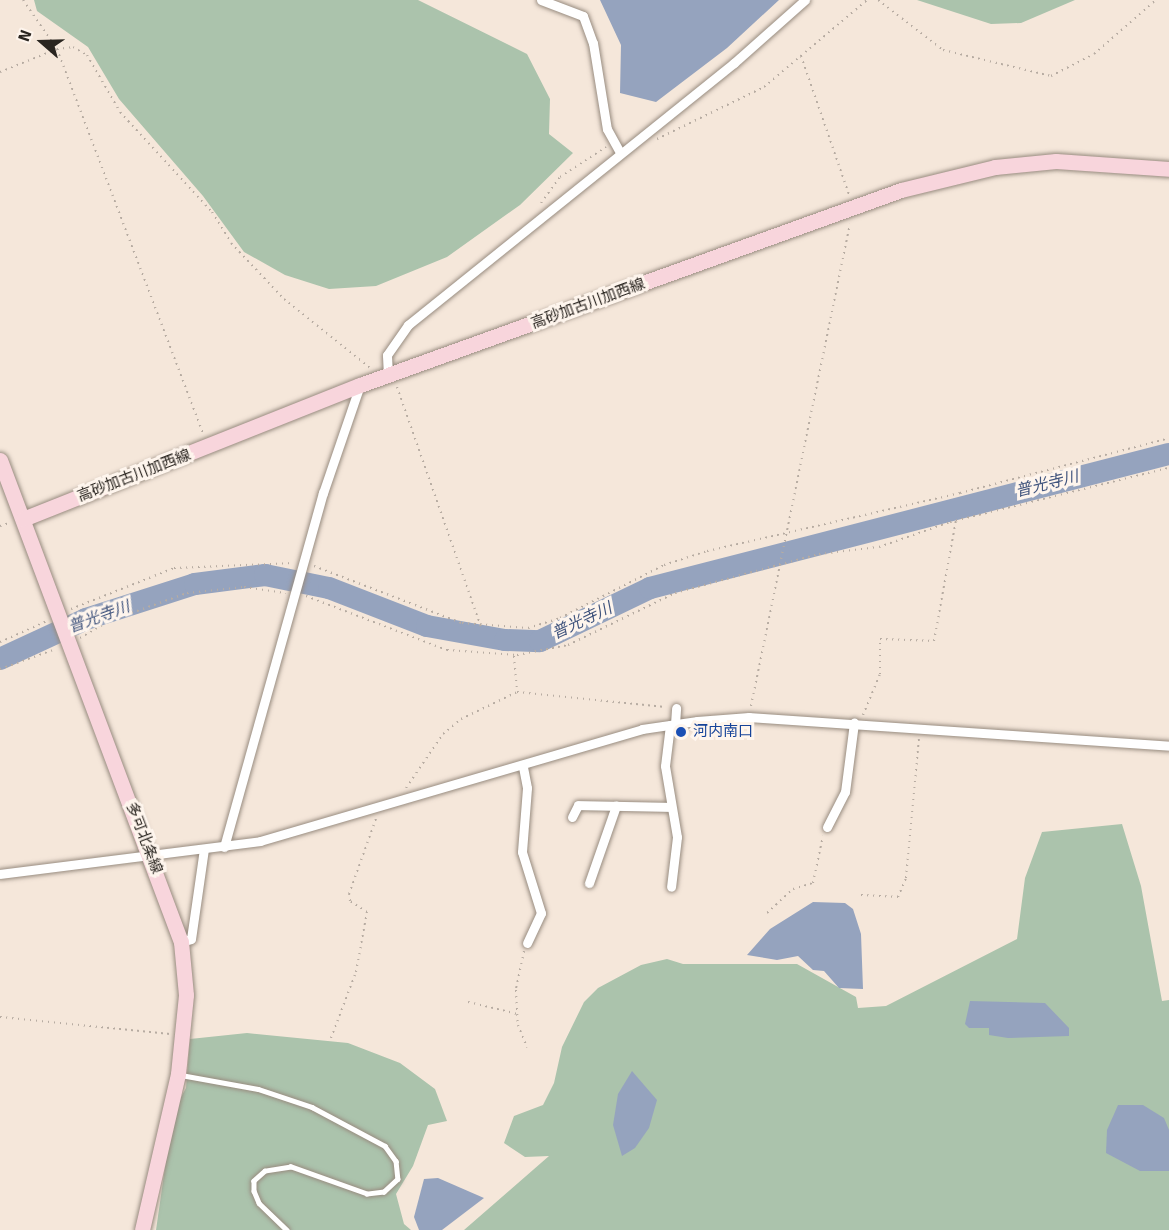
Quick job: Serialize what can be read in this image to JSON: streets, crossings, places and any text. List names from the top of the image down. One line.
{"streets":{"main road":["高砂加古川加西線","多可北条線"]},"crossings":[["高砂加古川加西線","多可北条線"]],"water":["普光寺川"],"places":["河内南口"],"north":"left"}
